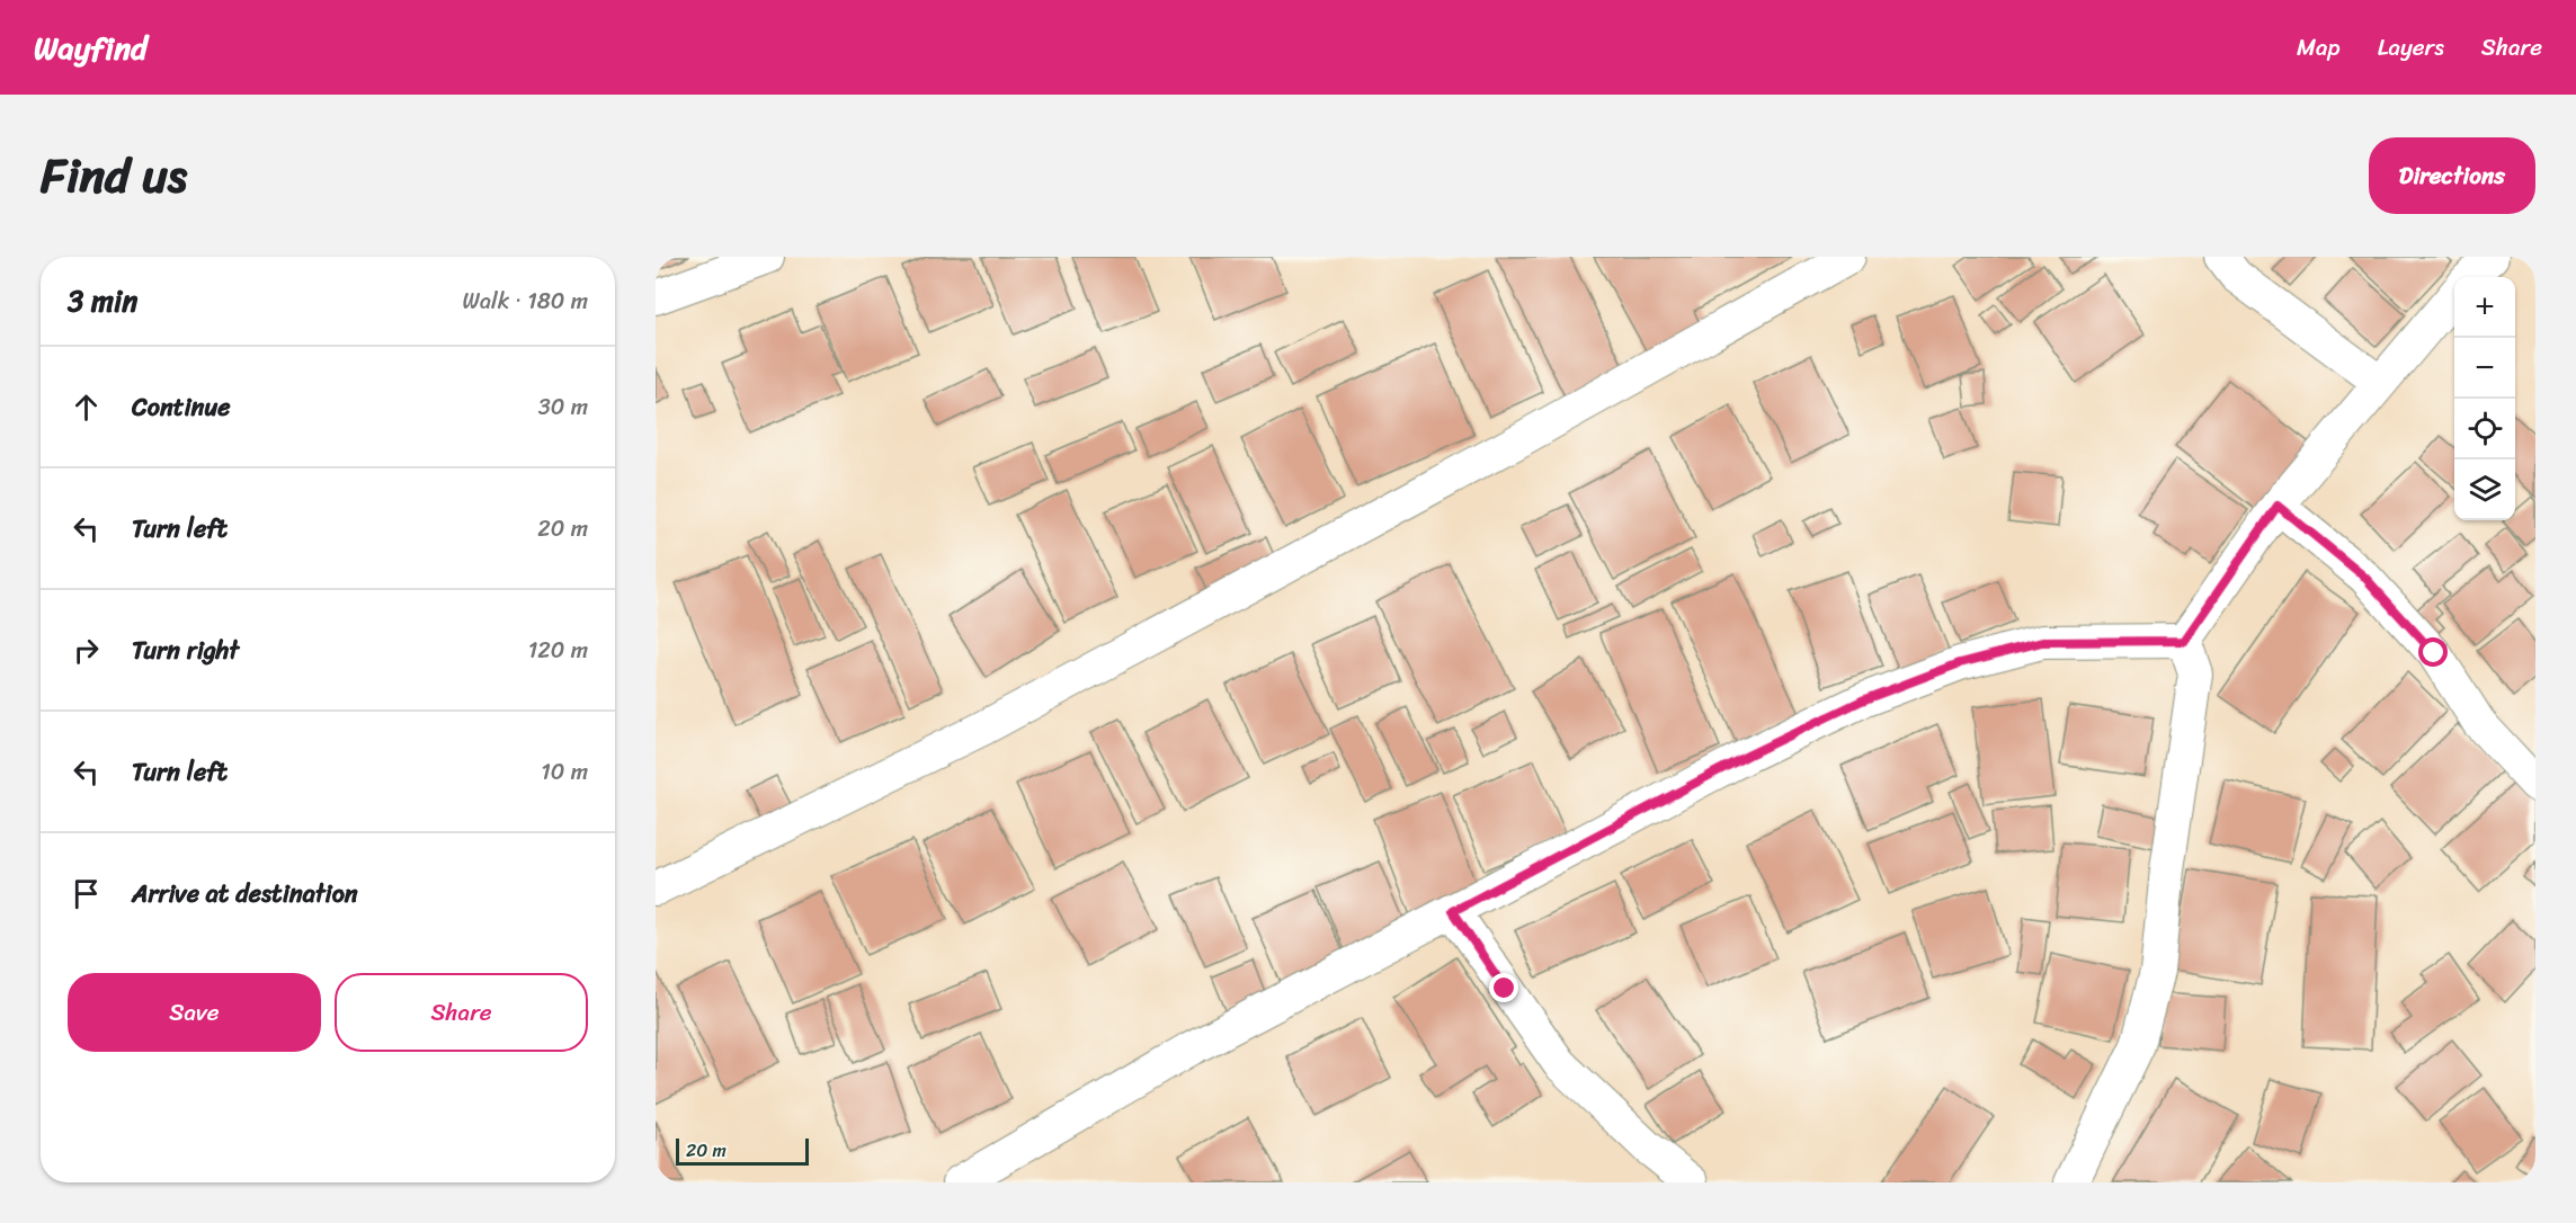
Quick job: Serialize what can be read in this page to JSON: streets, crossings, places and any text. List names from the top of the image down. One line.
{"scale_bar":"20 m","page":{"header":"Wayfind","nav":["Map","Layers","Share"],"title":"Find us","buttons":["Directions",["Save","Share"]],"heading":["3 min","Walk · 180 m"],"map_buttons":["+","−"],"list":[["Continue","30 m"],["Turn left","20 m"],["Turn right","120 m"],["Turn left","10 m"],"Arrive at destination"],"scale":"20 m"}}
